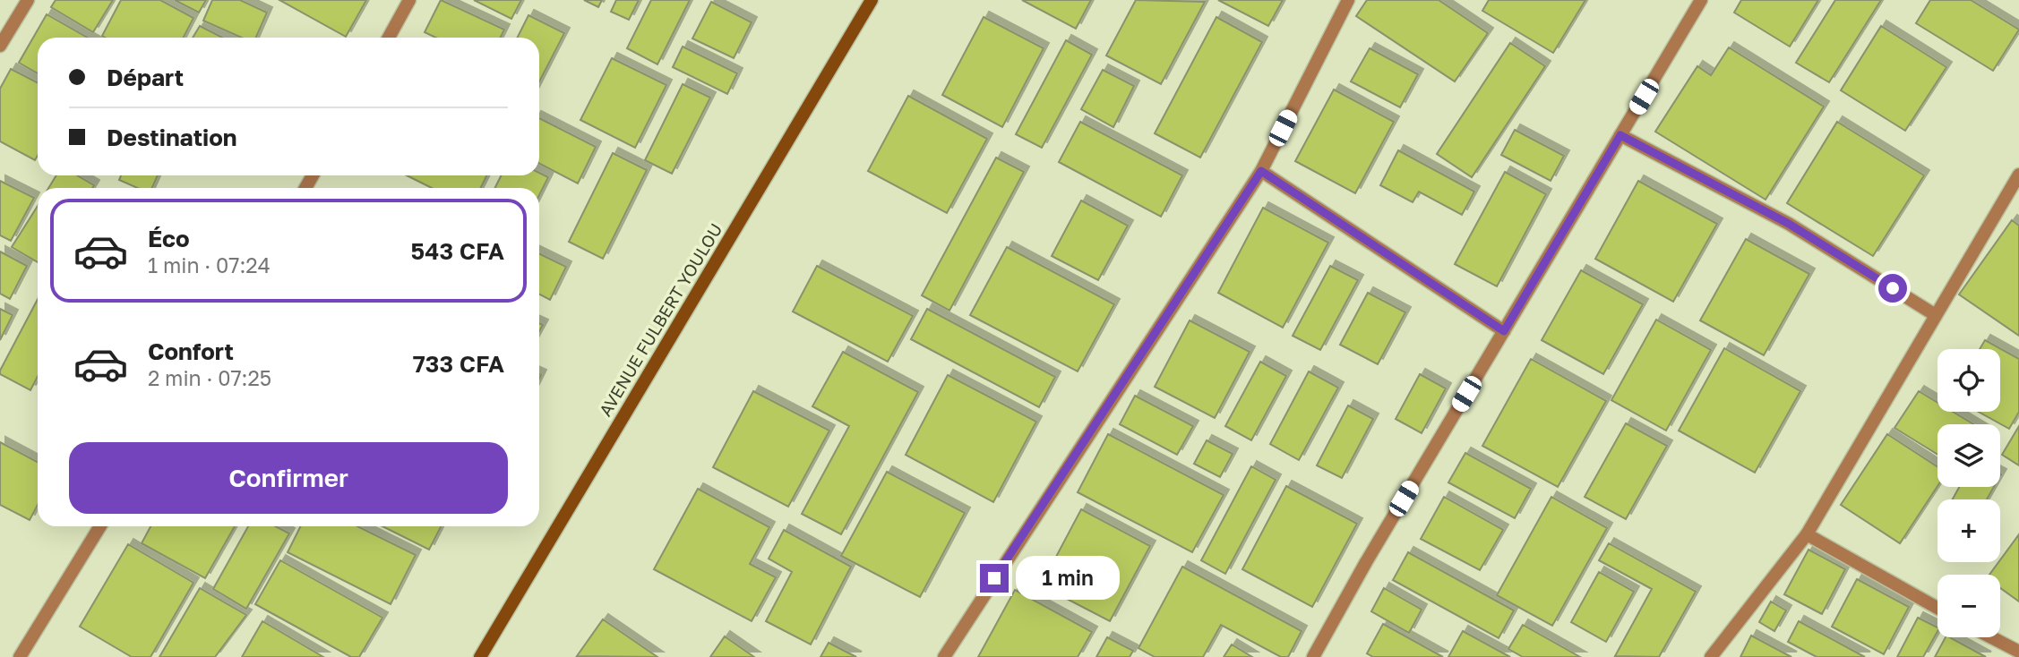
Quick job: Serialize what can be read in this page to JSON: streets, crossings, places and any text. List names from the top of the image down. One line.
{"streets":{"main road":["AVENUE FULBERT YOULOU"]},"page":{"banner":["Départ","Destination"],"list":[{"name":"Éco","note":"1 min · 07:24","value":"543 CFA"},{"name":"Confort","note":"2 min · 07:25","value":"733 CFA"}],"map_buttons":["+","−"],"buttons":"Confirmer","bubble":"1 min"}}
